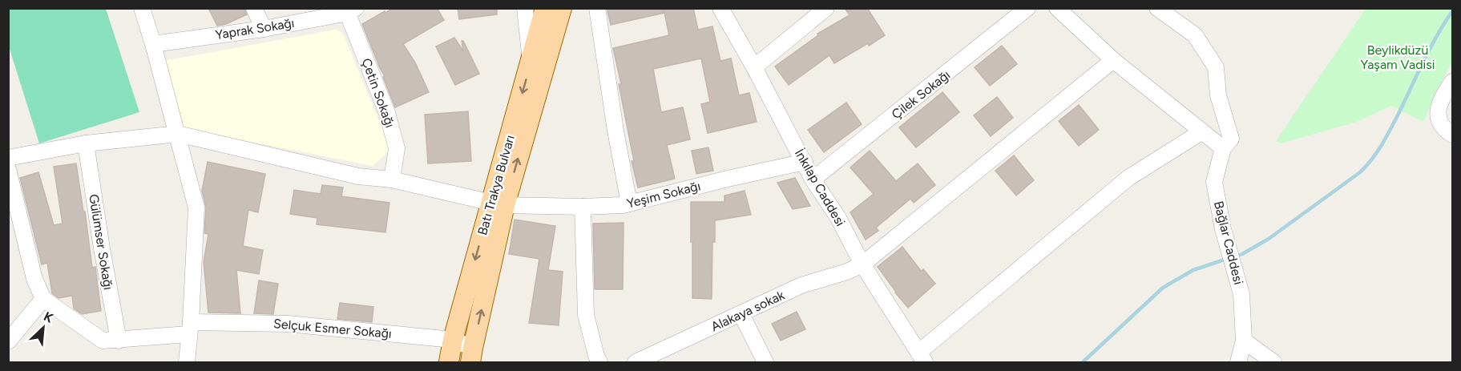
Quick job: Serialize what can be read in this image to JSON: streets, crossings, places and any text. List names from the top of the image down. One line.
{"streets":{"main road":["Batı Trakya Bulvarı"],"street":["Yaprak Sokağı","Çetin Sokağı","Çilek Sokağı","İnkılap Caddesi","Yeşim Sokağı","Gülümser Sokağı","Bağlar Caddesi","Alakaya sokak","Selçuk Esmer Sokağı"]},"crossings":[["Yaprak Sokağı","Çetin Sokağı"],["Çetin Sokağı","Yeşim Sokağı"],["Çilek Sokağı","İnkılap Caddesi"],["Batı Trakya Bulvarı","Yeşim Sokağı"],["Batı Trakya Bulvarı","Selçuk Esmer Sokağı"],["İnkılap Caddesi","Yeşim Sokağı"],["İnkılap Caddesi","Alakaya sokak"],["Yeşim Sokağı","Gülümser Sokağı"],["Gülümser Sokağı","Selçuk Esmer Sokağı"]],"parks":["Beylikdüzü Yaşam Vadisi"],"north":"top right"}
